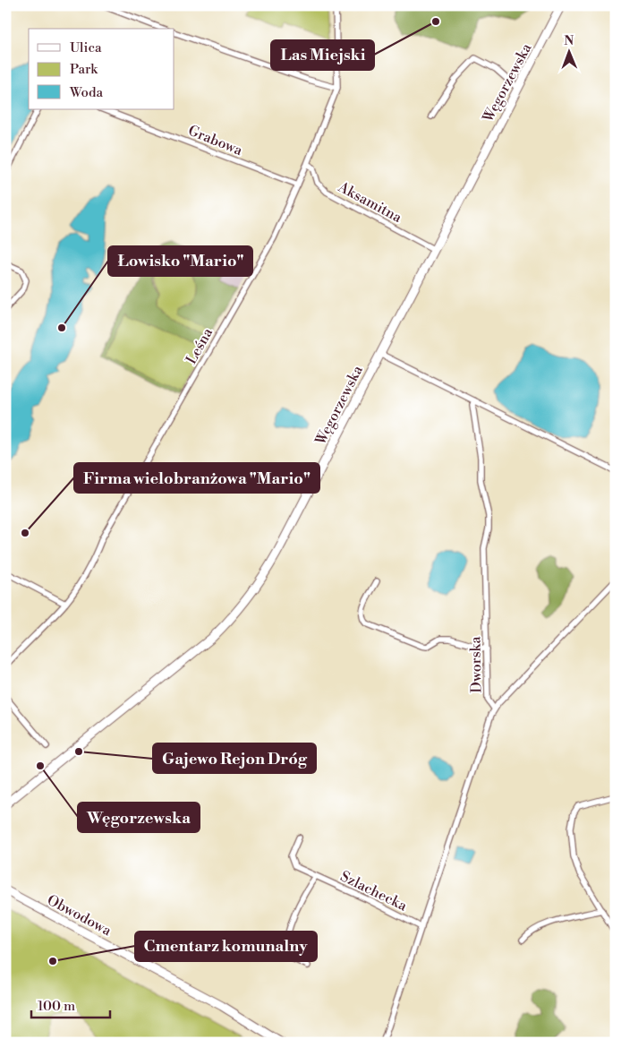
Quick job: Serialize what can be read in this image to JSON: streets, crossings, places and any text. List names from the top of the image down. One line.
{"streets":{"main road":["Węgorzewska","Obwodowa"],"street":["Grabowa","Aksamitna","Leśna","Dworska","Szlachecka"]},"crossings":[["Węgorzewska","Aksamitna"],["Grabowa","Leśna"],["Aksamitna","Leśna"],["Dworska","Szlachecka"]],"places":["Las Miejski","Łowisko \"Mario\"","Firma wielobranżowa \"Mario\"","Gajewo Rejon Dróg","Węgorzewska","Cmentarz komunalny"],"legend":["Ulica","Park","Woda"],"scale_bar":"100 m","north":"top"}
